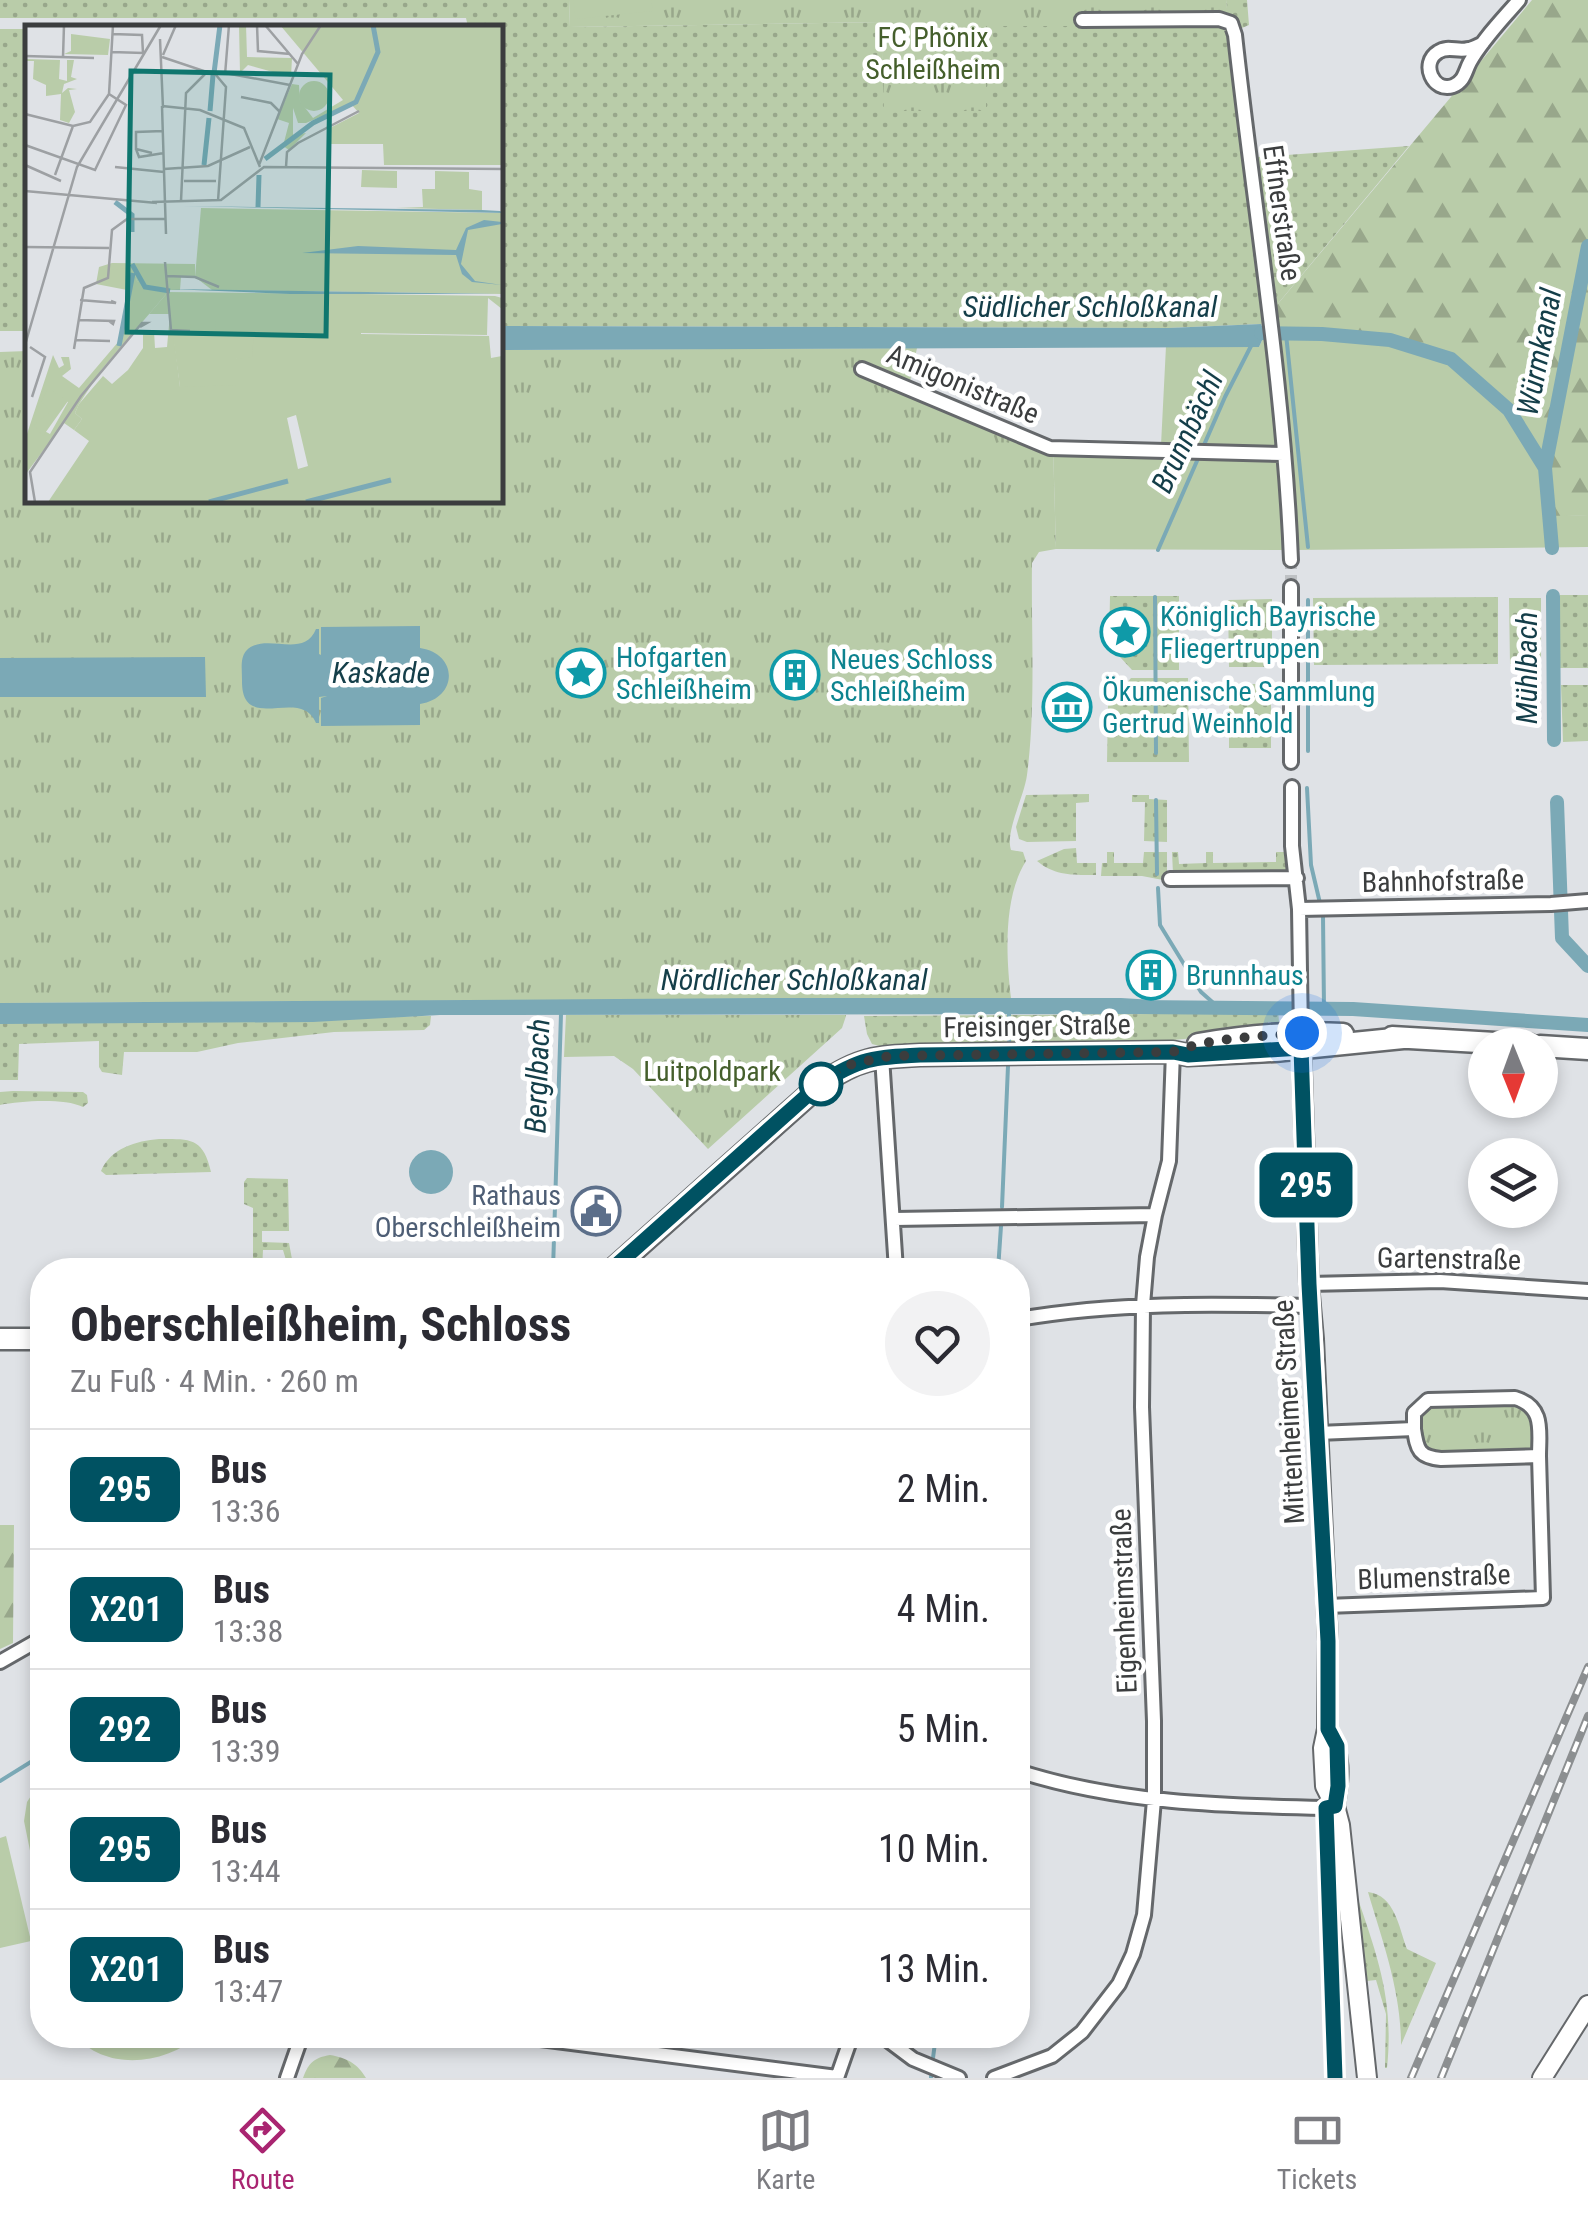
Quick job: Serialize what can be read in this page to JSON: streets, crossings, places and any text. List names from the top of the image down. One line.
{"streets":{"main road":["Freisinger Straße","Mittenheimer Straße"],"street":["Effnerstraße","Amigonistraße","Bahnhofstraße","Gartenstraße","Blumenstraße","Eigenheimstraße"]},"crossings":[["Effnerstraße","Amigonistraße"],["Freisinger Straße","Mittenheimer Straße"],["Freisinger Straße","Eigenheimstraße"],["Gartenstraße","Mittenheimer Straße"],["Mittenheimer Straße","Blumenstraße"]],"water":["Südlicher Schloßkanal","Würmkanal","Brunnbächl","Mühlbach","Kaskade","Nördlicher Schloßkanal","Berglbach"],"parks":["FC Phönix Schleißheim","Luitpoldpark"],"places":{"place":["Königlich Bayrische Fliegertruppen","Hofgarten Schleißheim"],"building":["Neues Schloss Schleißheim","Brunnhaus"],"museum":["Ökumenische Sammlung Gertrud Weinhold"],"public building":["Rathaus Oberschleißheim"]},"lines":["bus line 295"],"north":"bottom","page":{"on_map":"295","heading":["Oberschleißheim, Schloss","Zu Fuß · 4 Min. · 260 m"],"list":[{"mark":"295","name":"Bus","note":"13:36","value":"2 Min."},{"mark":"X201","name":"Bus","note":"13:38","value":"4 Min."},{"mark":"292","name":"Bus","note":"13:39","value":"5 Min."},{"mark":"295","name":"Bus","note":"13:44","value":"10 Min."},{"mark":"X201","name":"Bus","note":"13:47","value":"13 Min."}],"tabs":["Route","Karte","Tickets"]}}
